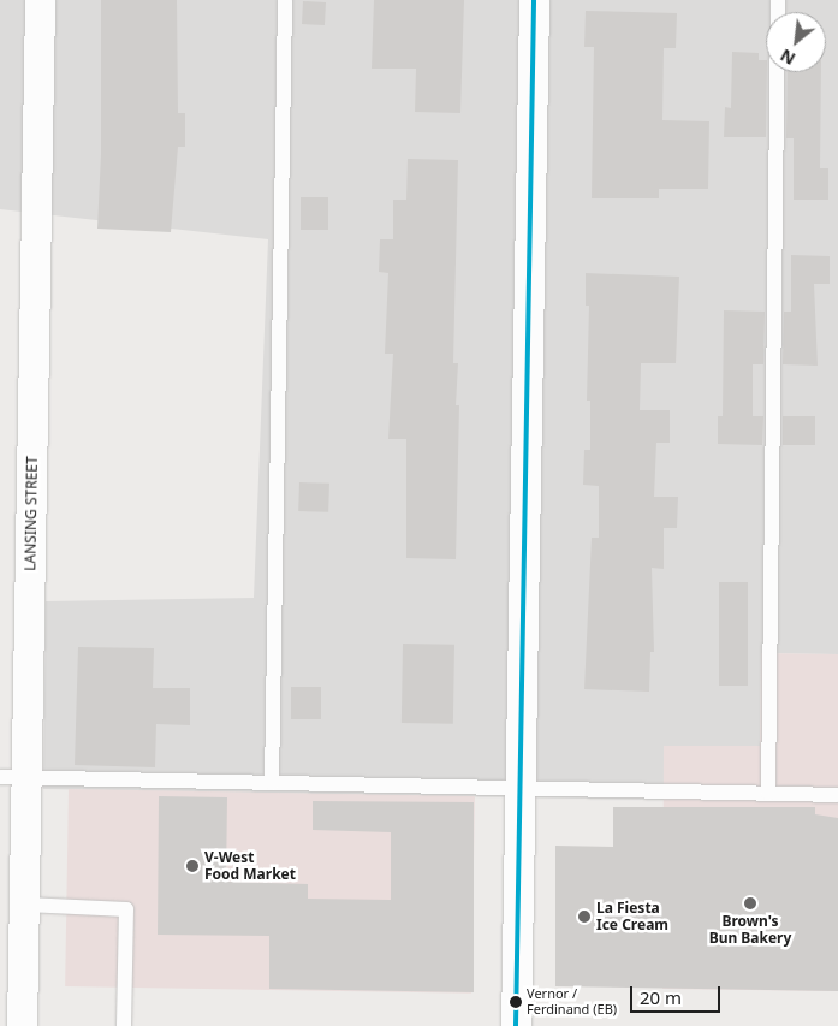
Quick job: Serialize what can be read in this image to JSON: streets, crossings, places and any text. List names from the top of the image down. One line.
{"streets":{"street":["LANSING STREET"]},"places":["V-West Food Market","Brown's Bun Bakery","La Fiesta Ice Cream","Vernor / Ferdinand (EB)"],"scale_bar":"20 m","north":"bottom left"}
